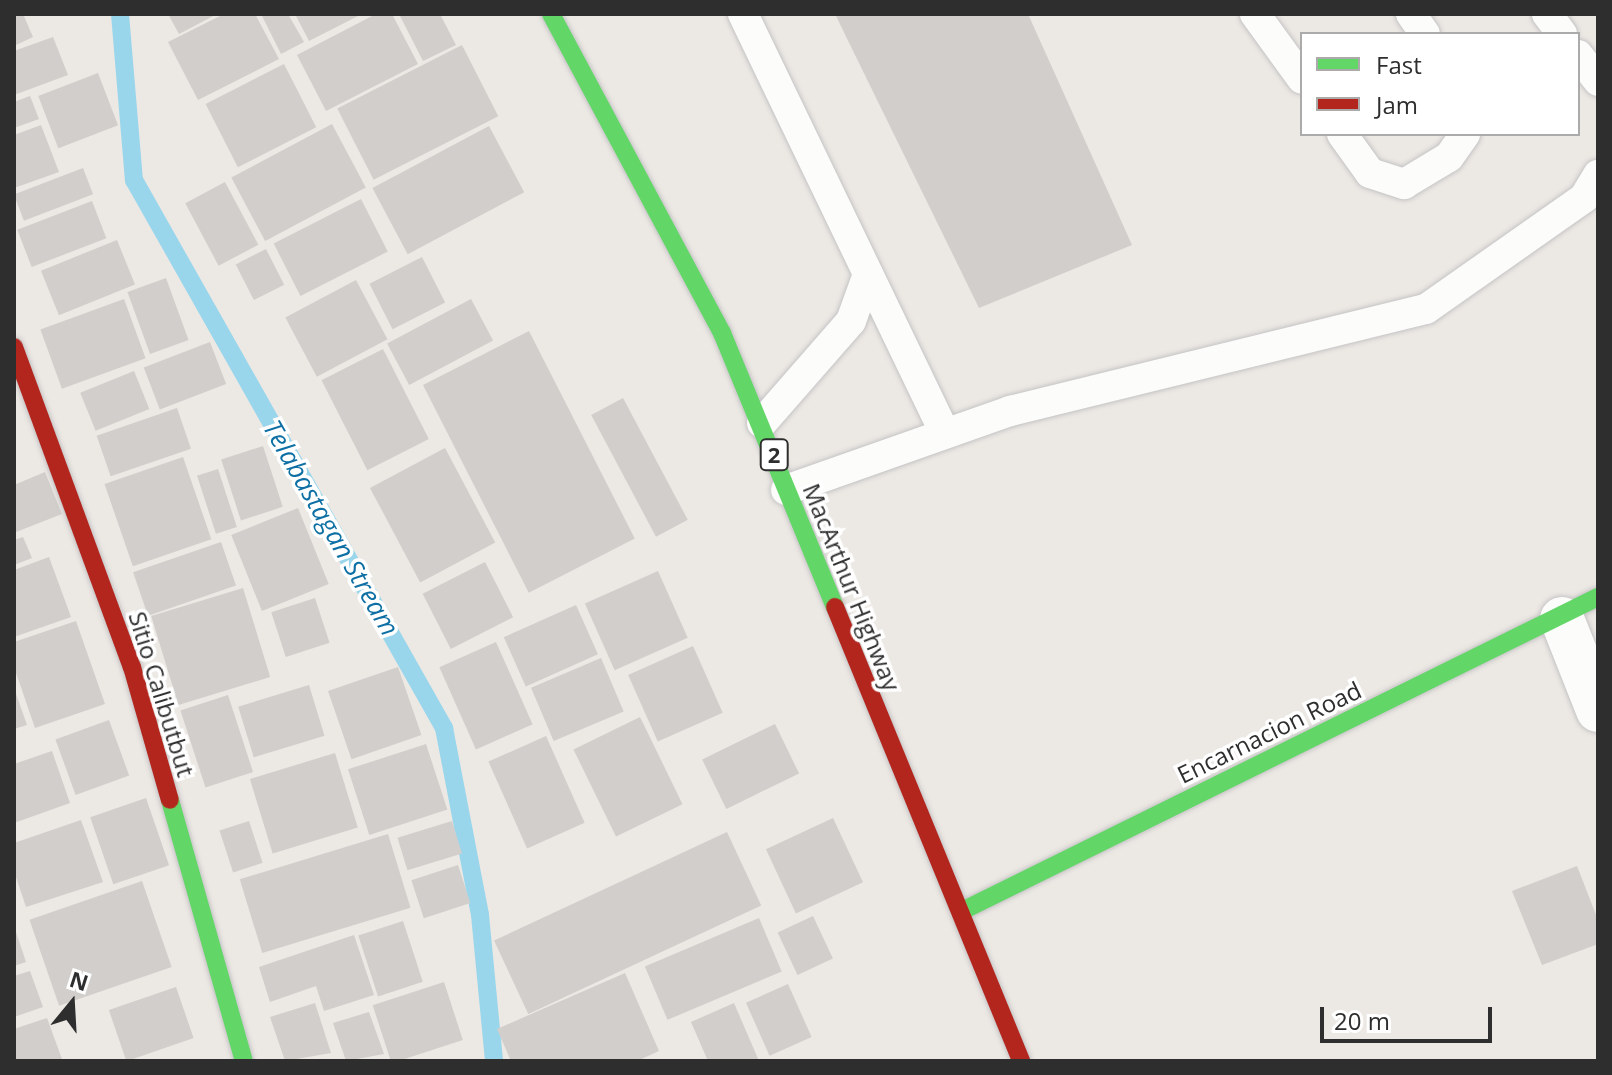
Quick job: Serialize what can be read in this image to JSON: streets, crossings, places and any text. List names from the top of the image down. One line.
{"streets":{"main road":["2","MacArthur Highway","Sitio Calibutbut","Encarnacion Road"]},"crossings":[["MacArthur Highway","Encarnacion Road"]],"water":["Telabastagan Stream"],"legend":["Fast","Jam"],"scale_bar":"20 m","north":"top"}
